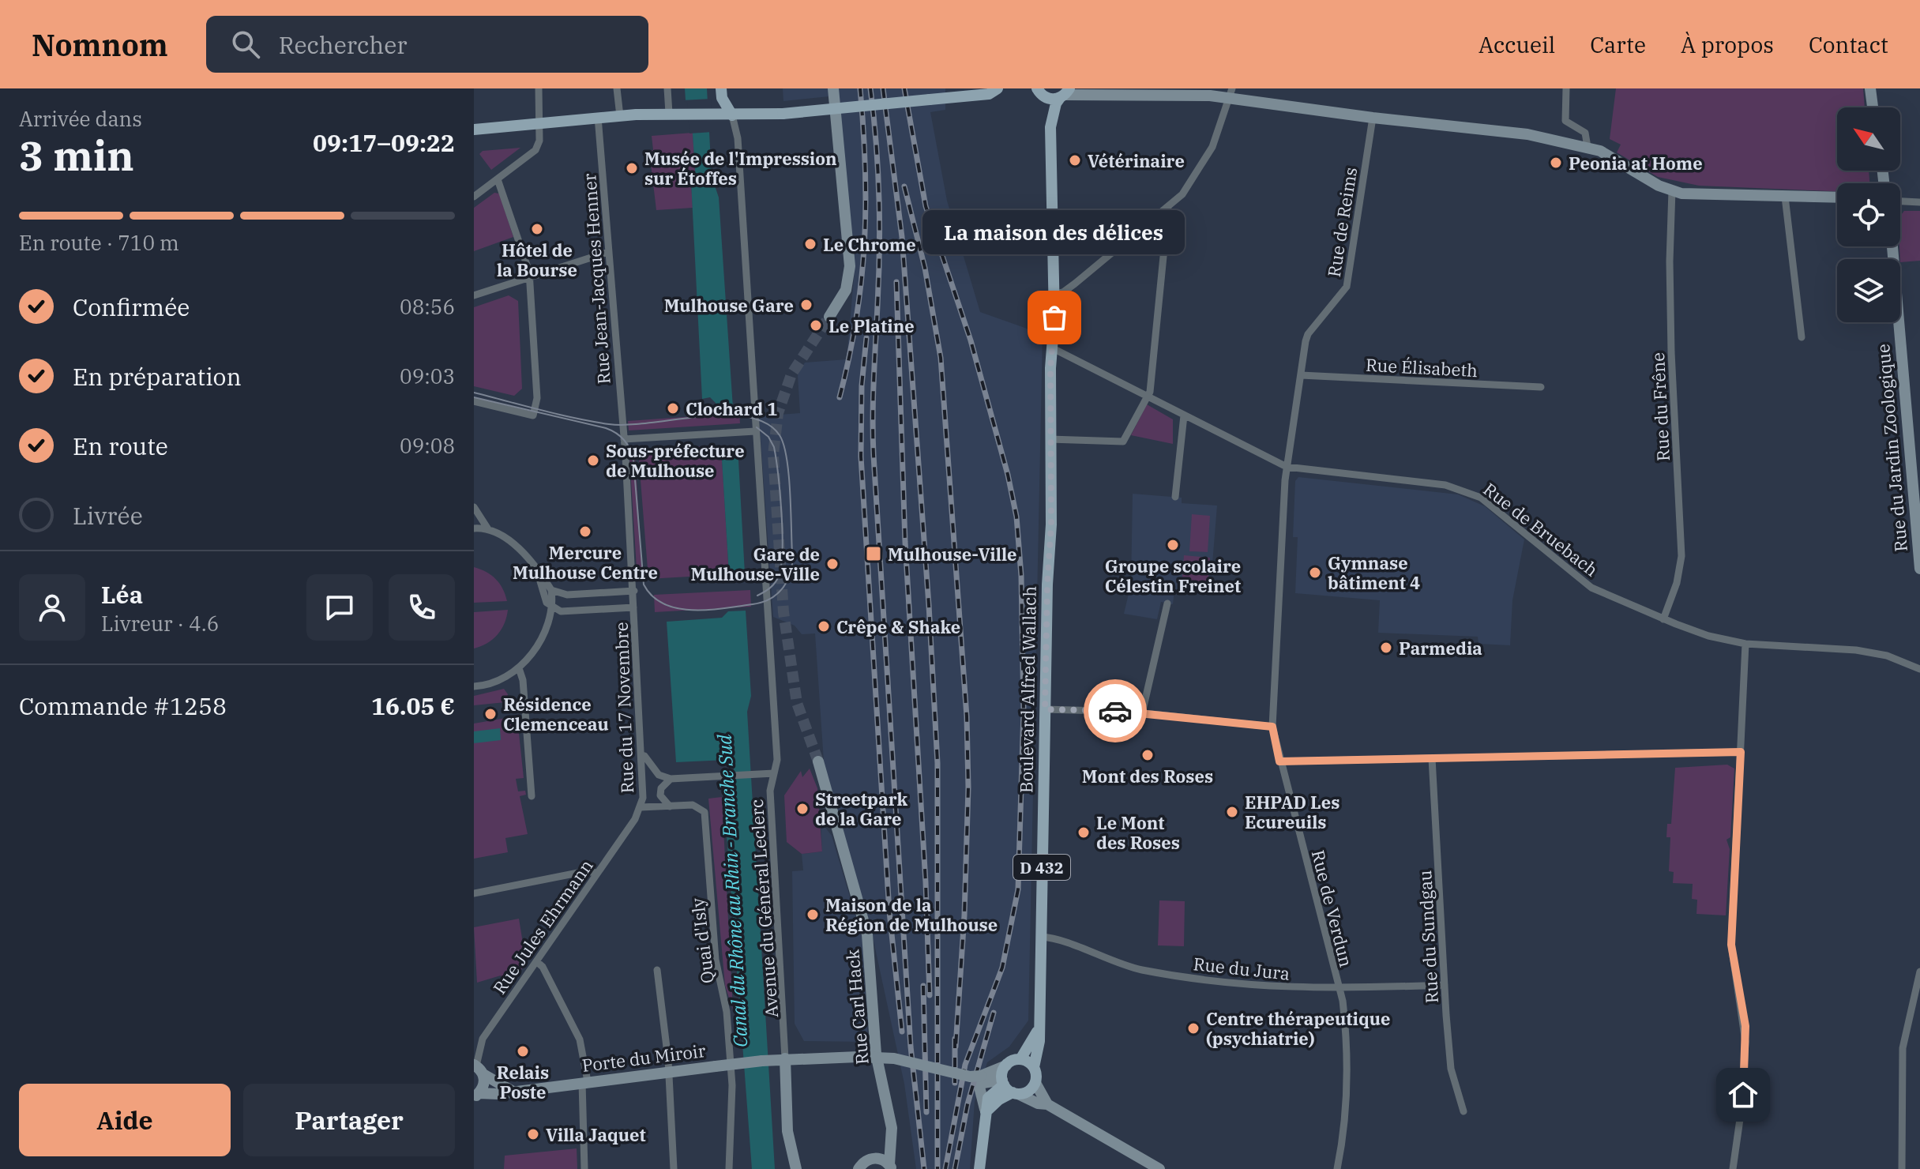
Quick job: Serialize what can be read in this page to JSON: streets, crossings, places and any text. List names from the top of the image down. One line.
{"streets":{"main road":["Rue du Jardin Zoologique","Boulevard Alfred Wallach","D 432","Rue Carl Hack","Porte du Miroir"],"street":["Rue de Reims","Rue Jean-Jacques Henner","Rue Élisabeth","Rue du Frêne","Rue de Bruebach","Rue du 17 Novembre","Avenue du Général Leclerc","Rue de Verdun","Rue Jules Ehrmann","Rue du Sundgau","Quai d'Isly","Rue du Jura"]},"crossings":[["Rue de Reims","Rue Élisabeth"],["Rue de Reims","Rue de Bruebach"],["Rue de Reims","Rue de Verdun"],["Rue Jean-Jacques Henner","Rue du 17 Novembre"],["Rue du Frêne","Rue de Bruebach"],["Rue de Bruebach","Boulevard Alfred Wallach"],["Rue de Bruebach","Rue de Verdun"],["Boulevard Alfred Wallach","Rue du Jura"],["Rue du 17 Novembre","Rue Jules Ehrmann"],["Rue du 17 Novembre","Quai d'Isly"],["Avenue du Général Leclerc","Porte du Miroir"],["Rue de Verdun","Rue du Jura"],["Rue Jules Ehrmann","Quai d'Isly"],["Rue du Sundgau","Rue du Jura"]],"water":["Canal du Rhône au Rhin - Branche Sud"],"places":{"other":["Vétérinaire","Peonia at Home","Musée de l'Impression sur Étoffes","Hôtel de la Bourse","Le Chrome","Mulhouse Gare","La maison des délices","Le Platine","Clochard 1","Sous-préfecture de Mulhouse","Mercure Mulhouse Centre","Groupe scolaire Célestin Freinet","Gare de Mulhouse-Ville","Gymnase bâtiment 4","Crêpe & Shake","Parmedia","Résidence Clemenceau","Mont des Roses","Streetpark de la Gare","EHPAD Les Ecureuils","Le Mont des Roses","Maison de la Région de Mulhouse","Centre thérapeutique (psychiatrie)","Relais Poste","Villa Jaquet"],"transit":["Mulhouse-Ville"]},"north":"top left","page":{"header":"Nomnom","search":"Rechercher","nav":["Accueil","Carte","À propos","Contact"],"heading":["3 min","Arrivée dans","09:17–09:22"],"panel":["Léa","Livreur · 4.6","Commande #1258","16.05 €"],"bar":"En route · 710 m","bubble":"La maison des délices","list":[["Confirmée","08:56"],["En préparation","09:03"],["En route","09:08"],"Livrée"],"buttons":["Aide","Partager"]}}
